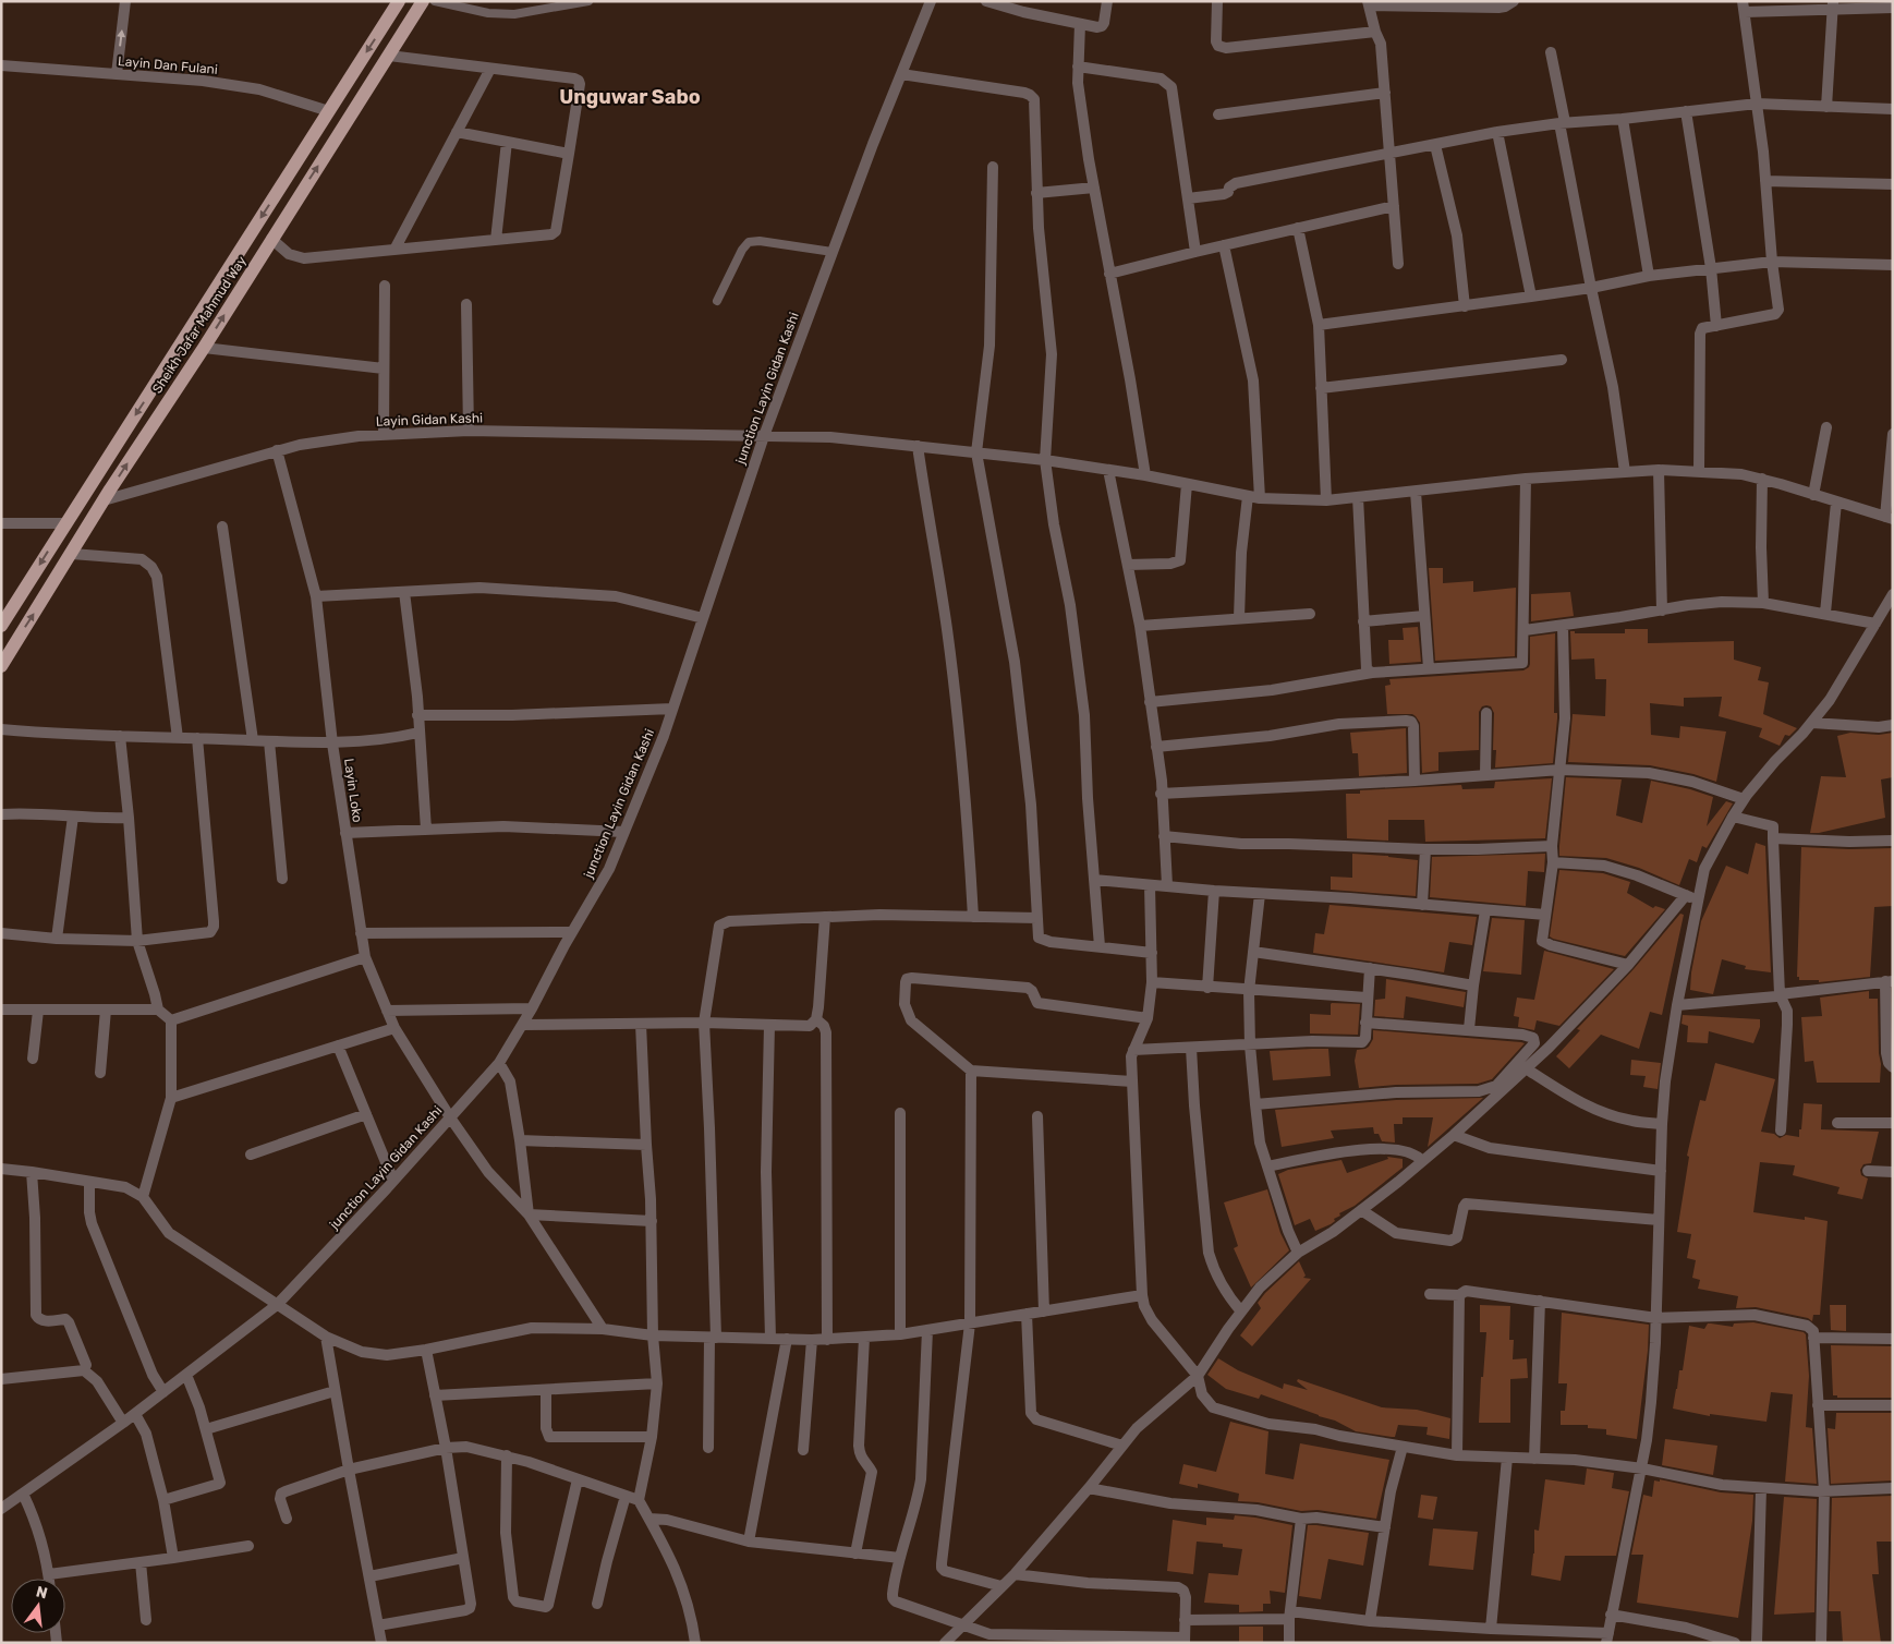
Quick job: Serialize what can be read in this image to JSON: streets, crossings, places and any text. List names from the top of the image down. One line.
{"streets":{"main road":["Sheikh Jafar Mahmud Way"],"street":["Layin Dan Fulani","junction Layin Gidan Kashi","Layin Gidan Kashi","Layin Loko"]},"crossings":[["Layin Dan Fulani","Sheikh Jafar Mahmud Way"],["Sheikh Jafar Mahmud Way","Layin Gidan Kashi"],["junction Layin Gidan Kashi","Layin Gidan Kashi"],["junction Layin Gidan Kashi","Layin Loko"],["Layin Gidan Kashi","Layin Loko"]],"districts":["Unguwar Sabo"],"north":"top"}
